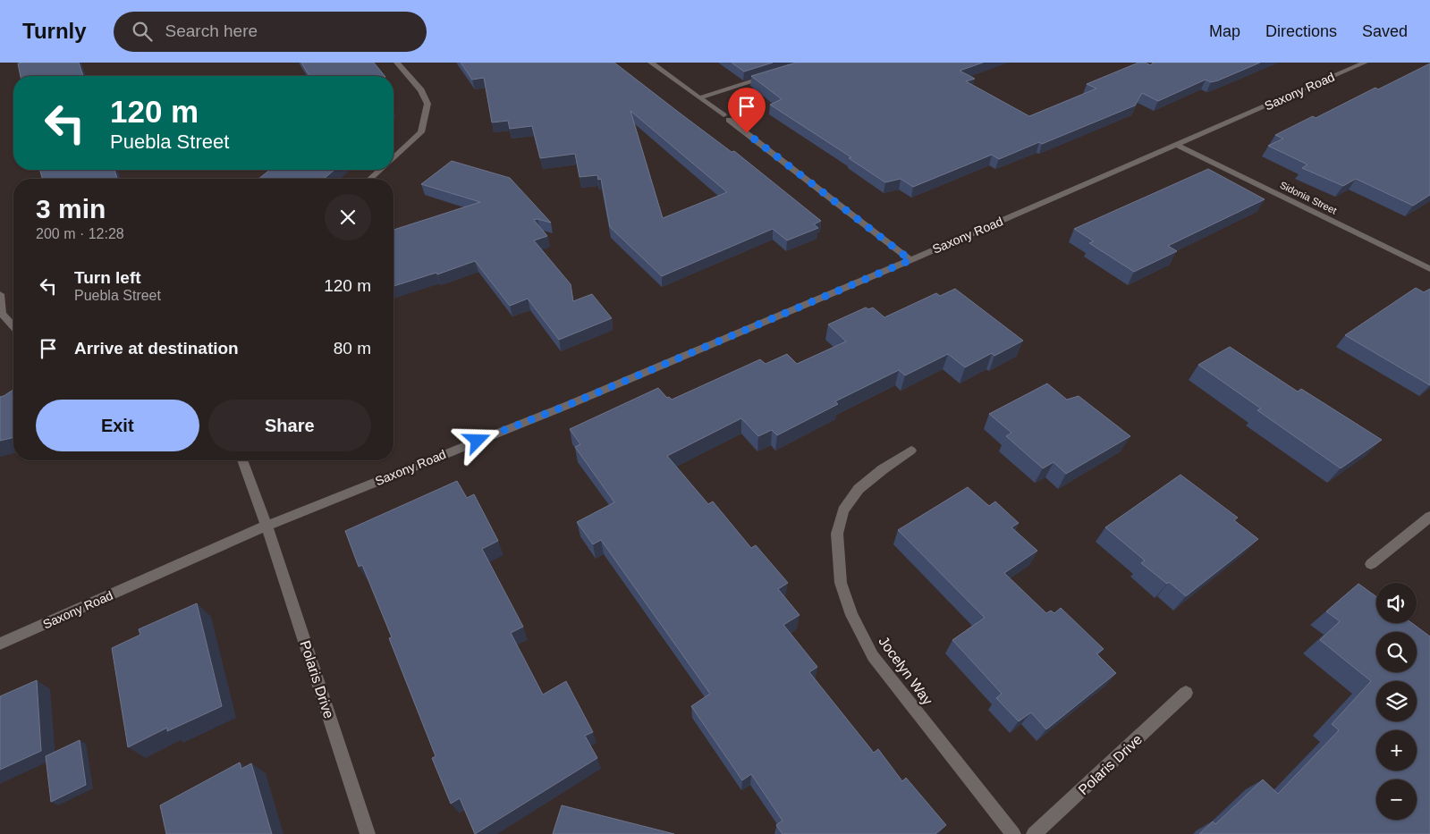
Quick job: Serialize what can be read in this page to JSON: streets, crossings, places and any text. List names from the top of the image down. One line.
{"streets":{"street":["Saxony Road","Sidonia Street","Jocelyn Way","Polaris Drive"]},"crossings":[["Saxony Road","Sidonia Street"],["Saxony Road","Polaris Drive"]],"page":{"header":"Turnly","search":"Search here","nav":["Map","Directions","Saved"],"turn":["120 m","Puebla Street"],"heading":["3 min","200 m · 12:28"],"list":[{"name":"Turn left","note":"Puebla Street","value":"120 m"},{"name":"Arrive at destination","value":"80 m"}],"buttons":["Exit","Share"],"map_buttons":["+","−"]}}
